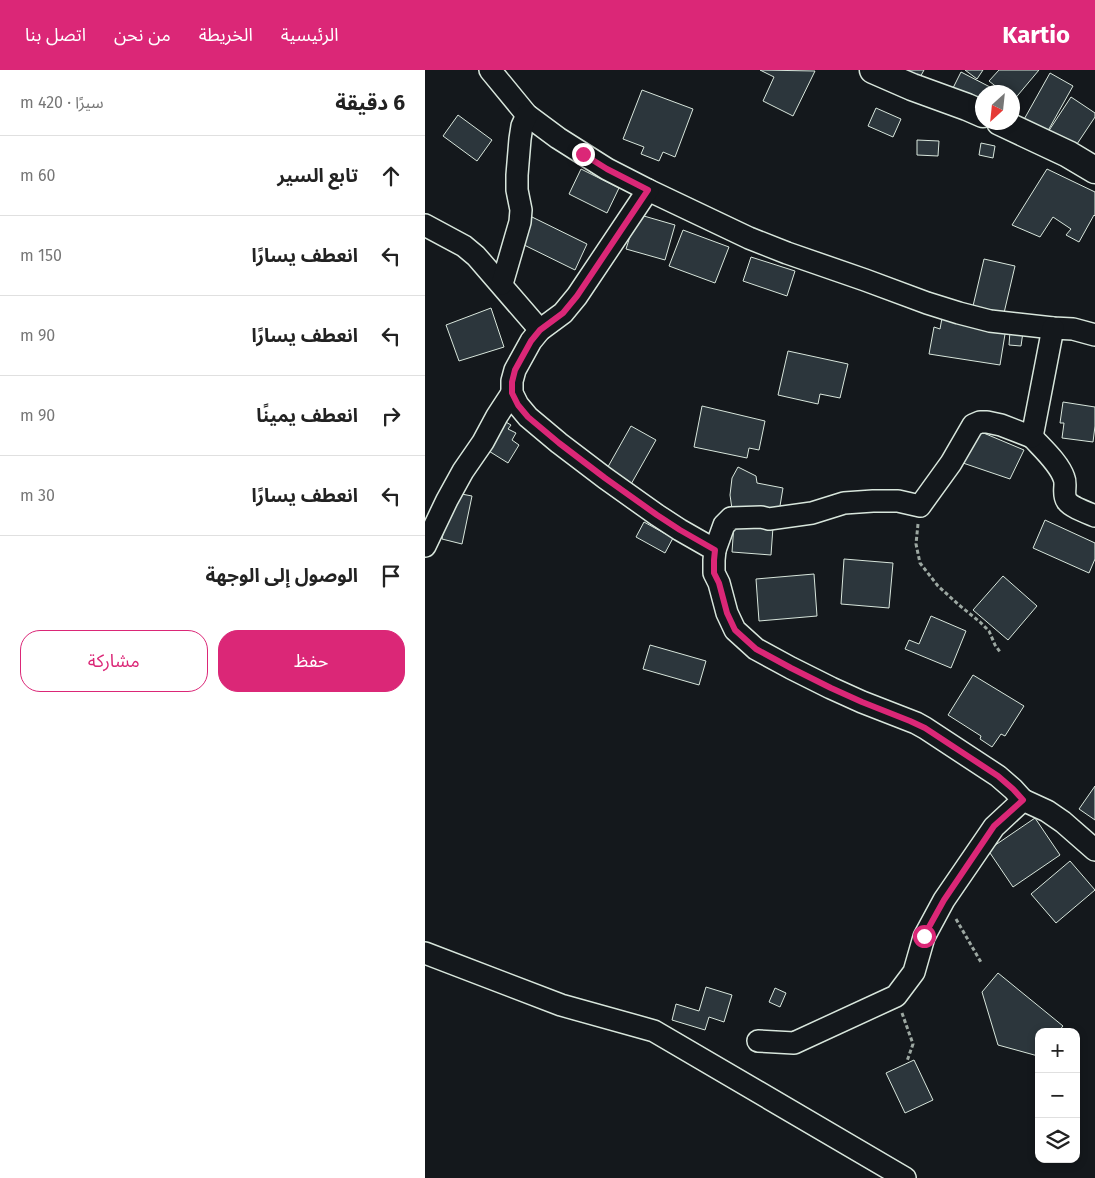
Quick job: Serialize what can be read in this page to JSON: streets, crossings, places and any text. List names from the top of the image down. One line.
{"north":"bottom left","page":{"header":"Kartio","nav":["الرئيسية","الخريطة","من نحن","اتصل بنا"],"heading":["6 دقيقة","سيرًا · 420 m"],"list":[["تابع السير","60 m"],["انعطف يسارًا","150 m"],["انعطف يسارًا","90 m"],["انعطف يمينًا","90 m"],["انعطف يسارًا","30 m"],"الوصول إلى الوجهة"],"buttons":["حفظ","مشاركة"],"map_buttons":["+","−"]}}
